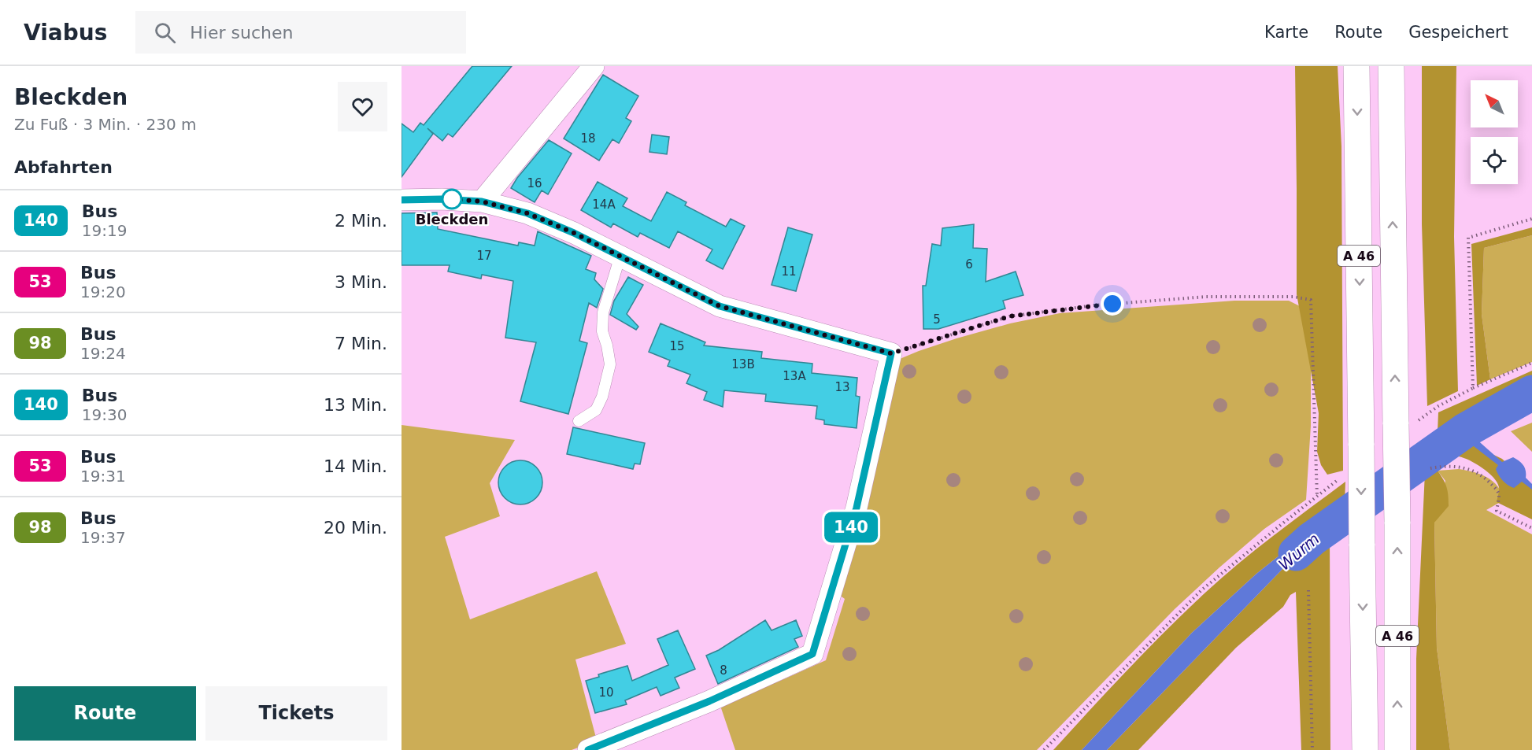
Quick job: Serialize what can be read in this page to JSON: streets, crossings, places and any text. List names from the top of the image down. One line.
{"streets":{"highway":["A 46"]},"water":["Wurm"],"places":["Bleckden"],"lines":["bus line 140"],"house_numbers":["18","16","14A","17","6","11","5","15","13B","13A","13","8","10"],"north":"top left","page":{"header":"Viabus","search":"Hier suchen","nav":["Karte","Route","Gespeichert"],"heading":[["Bleckden","Zu Fuß · 3 Min. · 230 m"],"Abfahrten"],"on_map":"140","list":[{"mark":"140","name":"Bus","note":"19:19","value":"2 Min."},{"mark":"53","name":"Bus","note":"19:20","value":"3 Min."},{"mark":"98","name":"Bus","note":"19:24","value":"7 Min."},{"mark":"140","name":"Bus","note":"19:30","value":"13 Min."},{"mark":"53","name":"Bus","note":"19:31","value":"14 Min."},{"mark":"98","name":"Bus","note":"19:37","value":"20 Min."}],"buttons":["Route","Tickets"]}}
